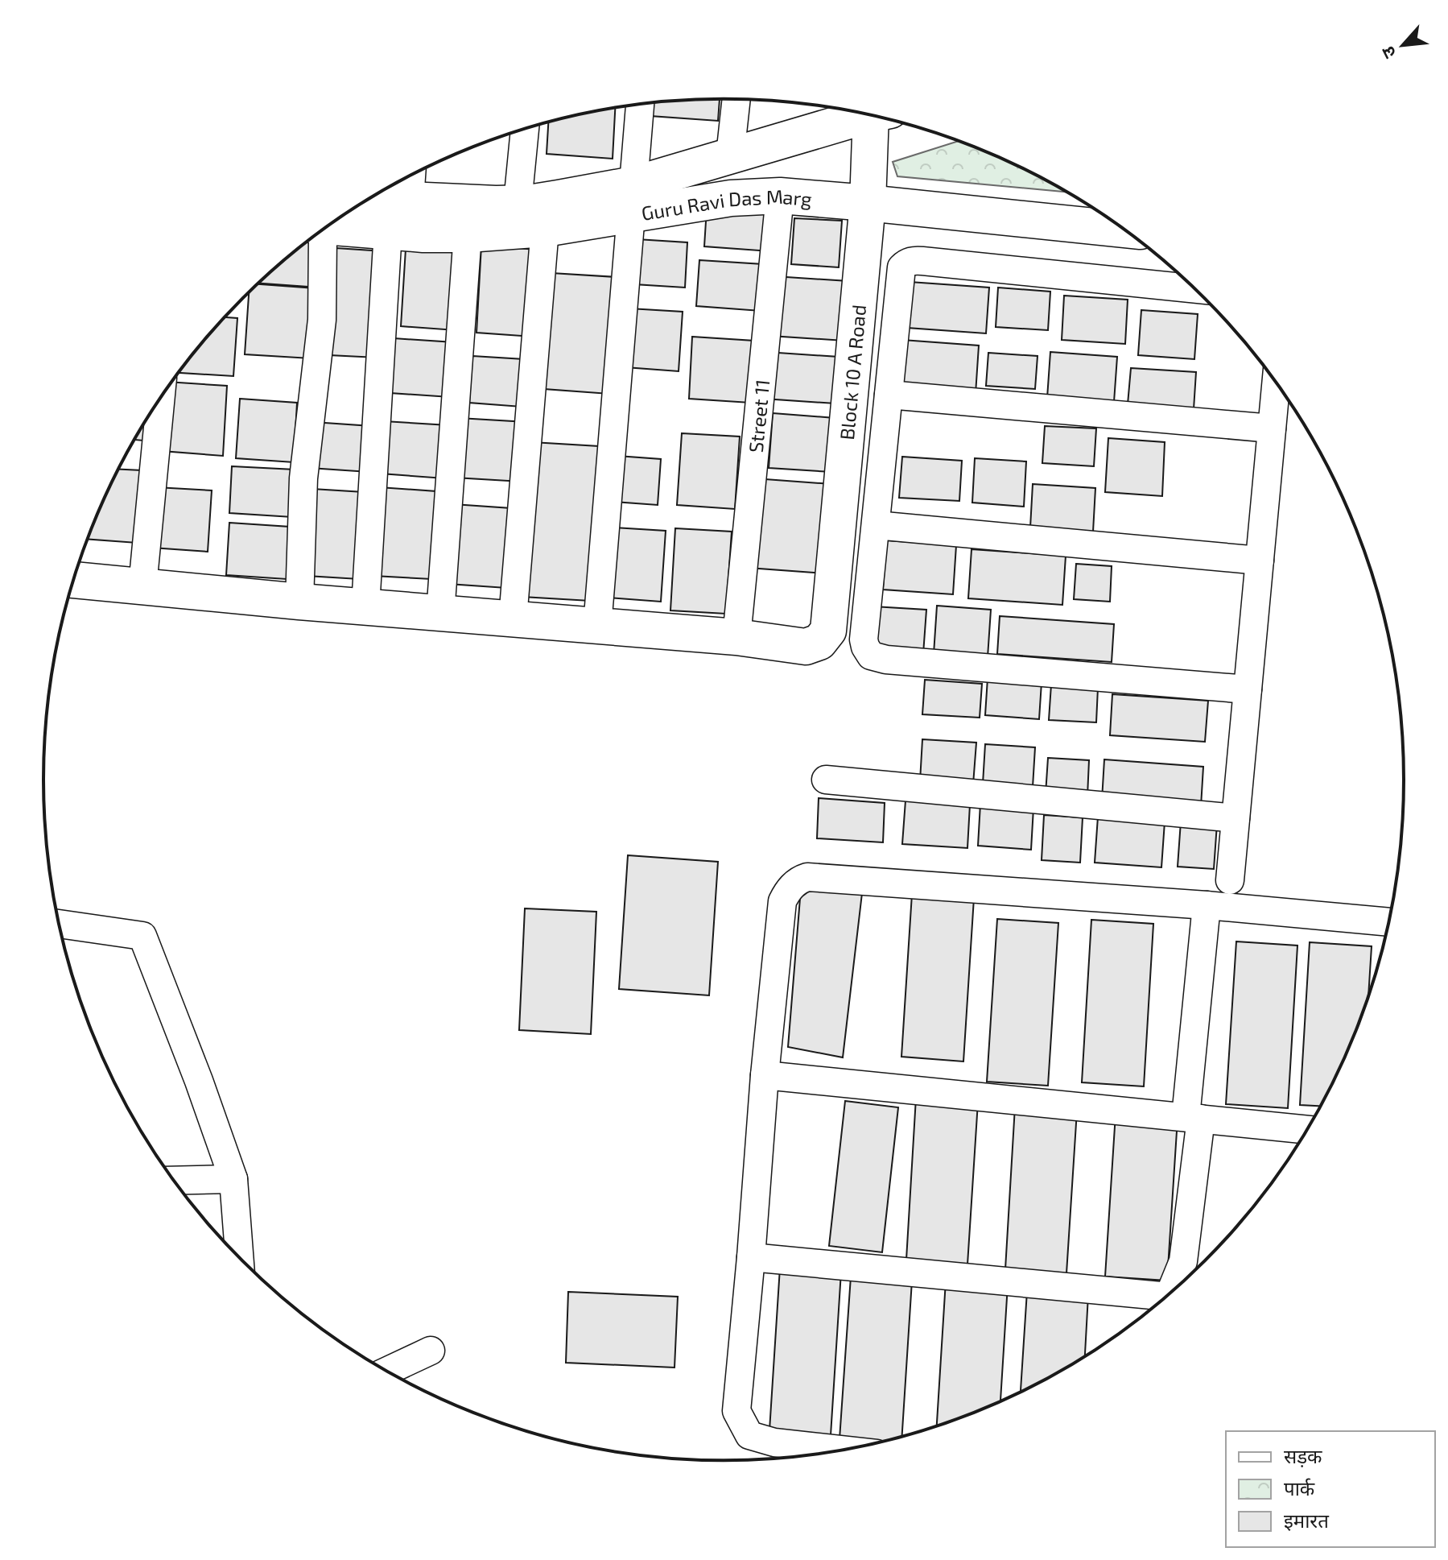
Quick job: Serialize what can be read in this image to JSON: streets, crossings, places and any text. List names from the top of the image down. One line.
{"streets":{"street":["Guru Ravi Das Marg","Block 10 A Road","Street 11"]},"crossings":[["Guru Ravi Das Marg","Block 10 A Road"],["Guru Ravi Das Marg","Street 11"],["Block 10 A Road","Street 11"]],"legend":["सड़क","पार्क","इमारत"],"north":"bottom left"}
